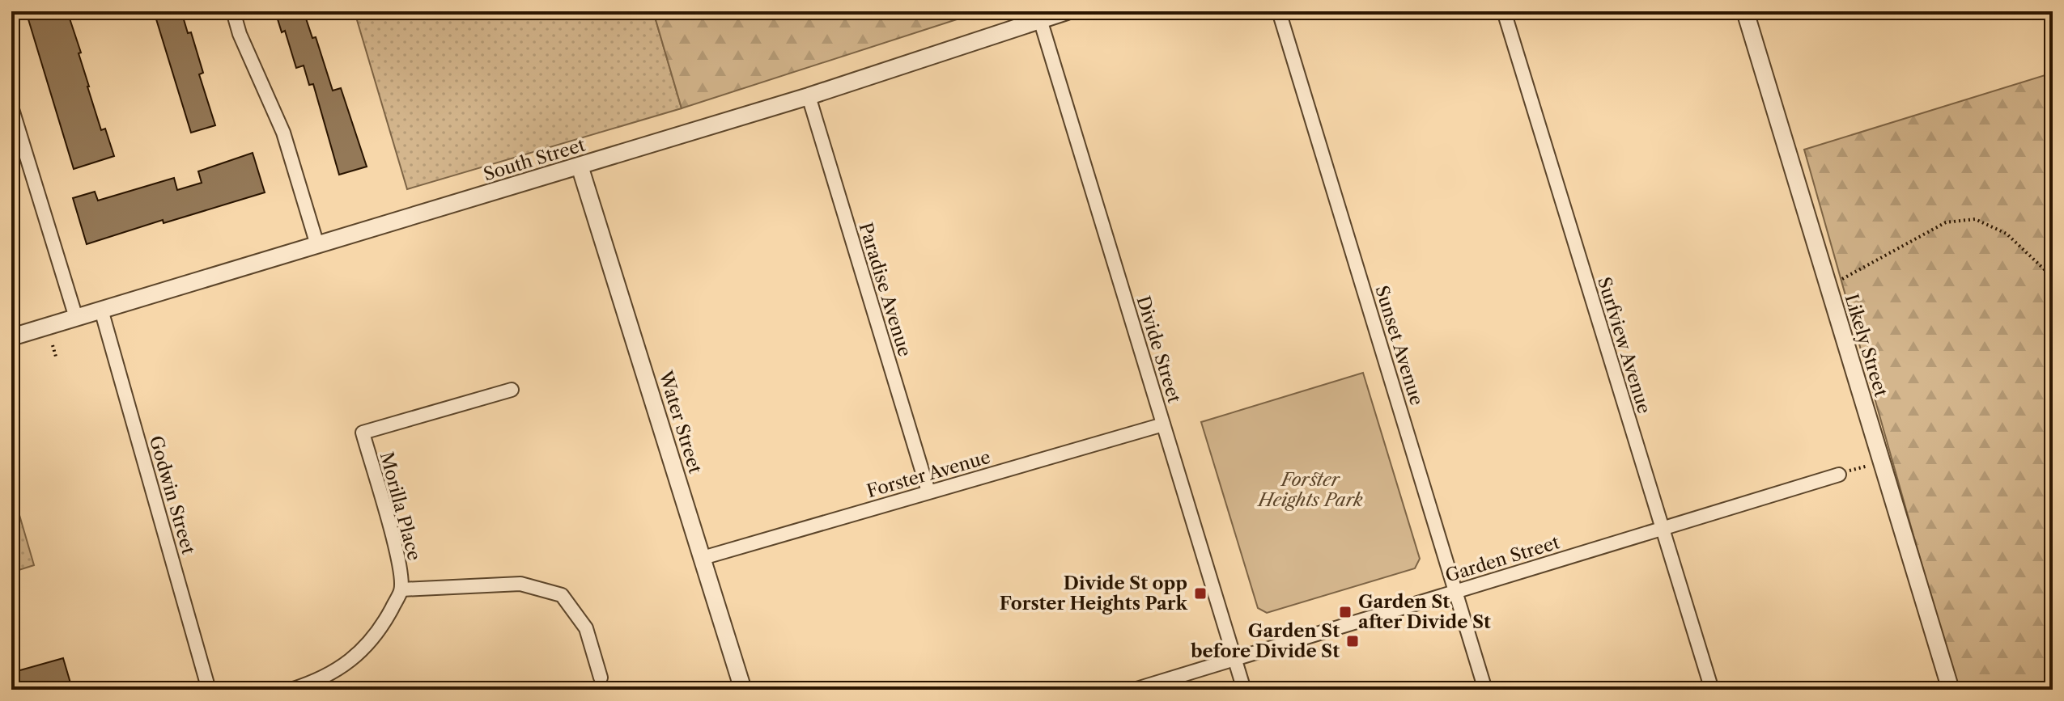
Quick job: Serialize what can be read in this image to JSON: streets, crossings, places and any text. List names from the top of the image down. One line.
{"streets":{"street":["South Street","Paradise Avenue","Sunset Avenue","Surfview Avenue","Likely Street","Divide Street","Water Street","Forster Avenue","Godwin Street","Morilla Place","Garden Street"]},"crossings":[["South Street","Paradise Avenue"],["South Street","Divide Street"],["South Street","Water Street"],["South Street","Godwin Street"],["Paradise Avenue","Forster Avenue"],["Sunset Avenue","Garden Street"],["Surfview Avenue","Garden Street"],["Divide Street","Forster Avenue"],["Divide Street","Garden Street"],["Water Street","Forster Avenue"]],"parks":["Forster Heights Park"],"places":{"transit":["Divide St opp Forster Heights Park","Garden St after Divide St","Garden St before Divide St"]}}
